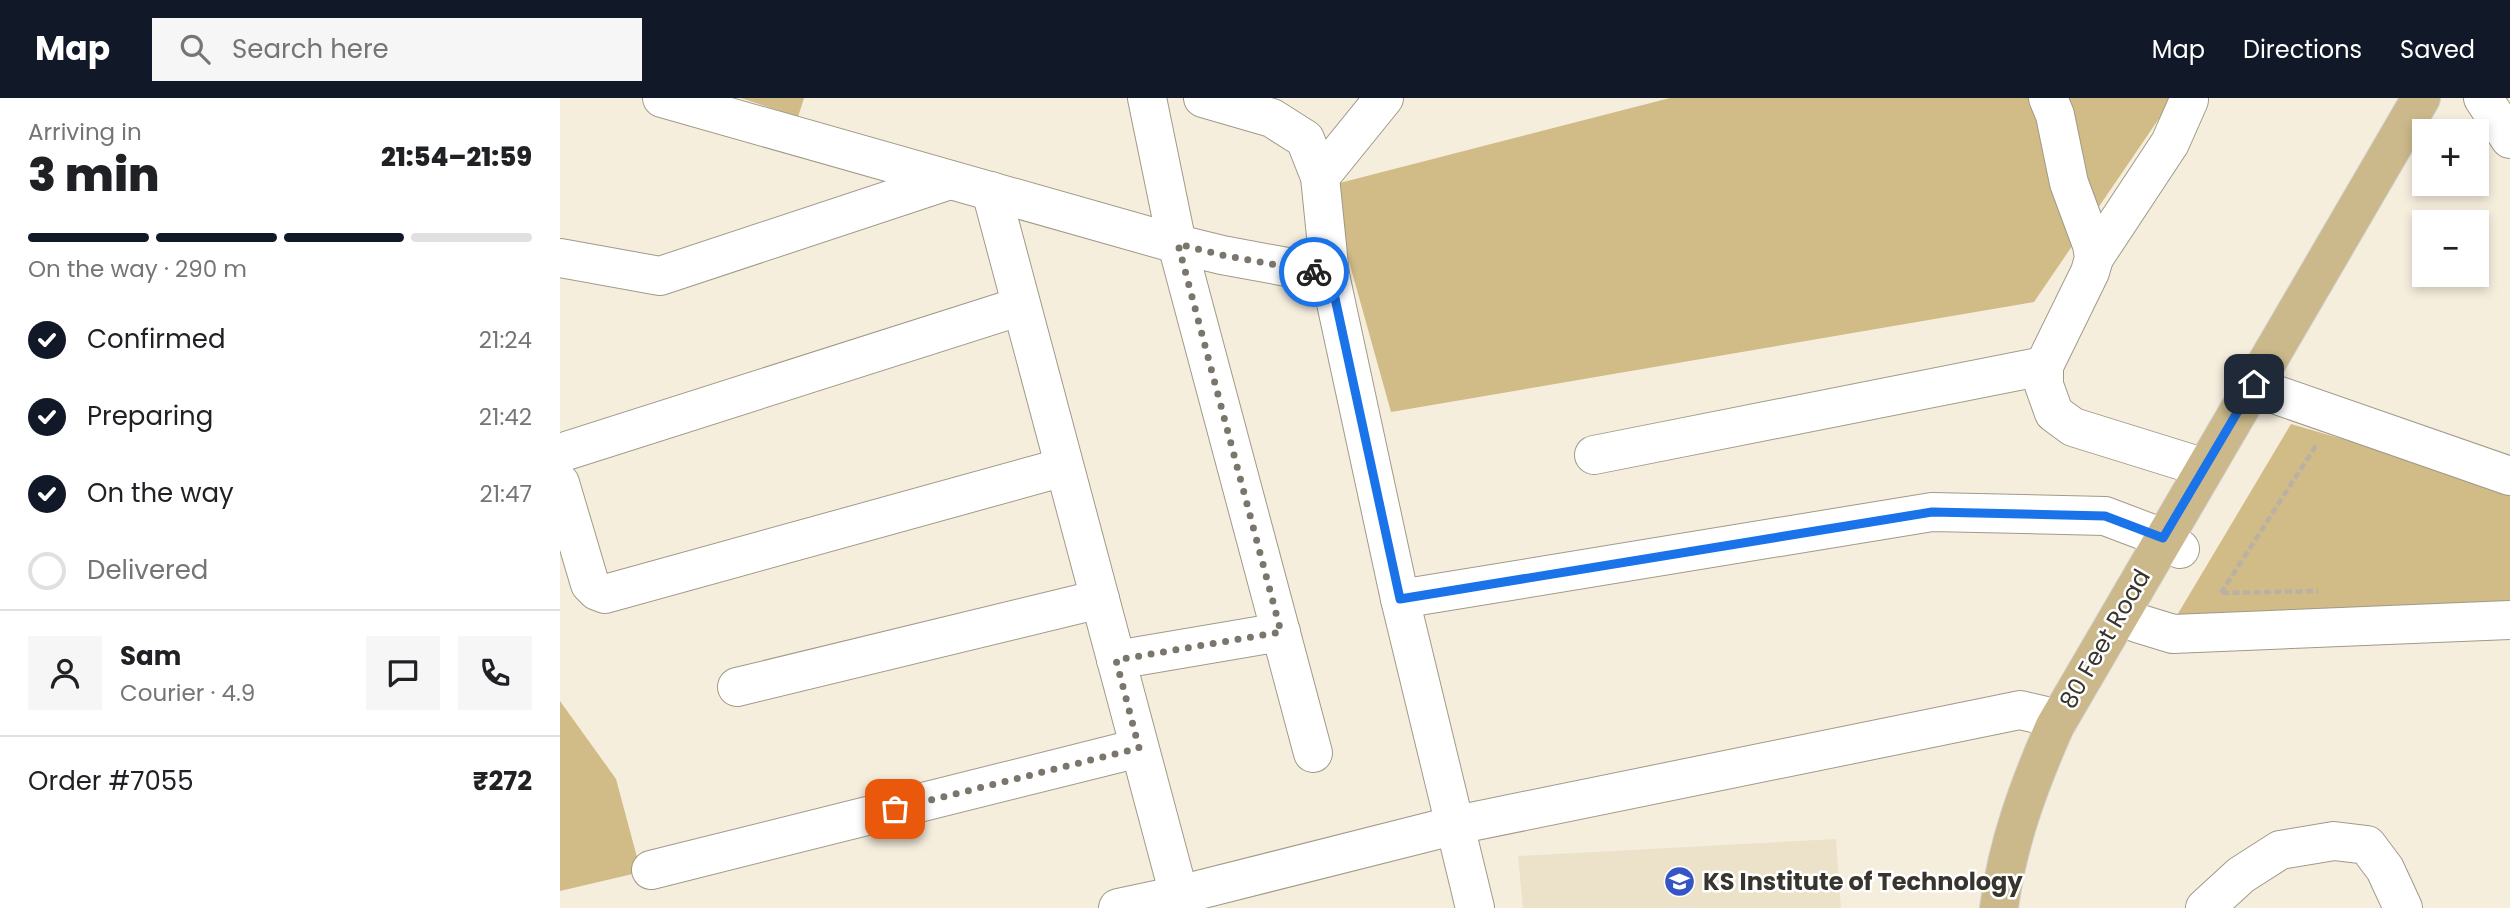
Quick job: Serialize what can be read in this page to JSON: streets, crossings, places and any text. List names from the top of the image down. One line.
{"streets":{"main road":["80 Feet Road"]},"places":{"school or university":["KS Institute of Technology"]},"page":{"header":"Map","search":"Search here","nav":["Map","Directions","Saved"],"heading":["3 min","Arriving in","21:54–21:59"],"panel":["Sam","Courier · 4.9","Order #7055","₹272"],"map_buttons":["+","−"],"bar":"On the way · 290 m","list":[["Confirmed","21:24"],["Preparing","21:42"],["On the way","21:47"],"Delivered"]}}
